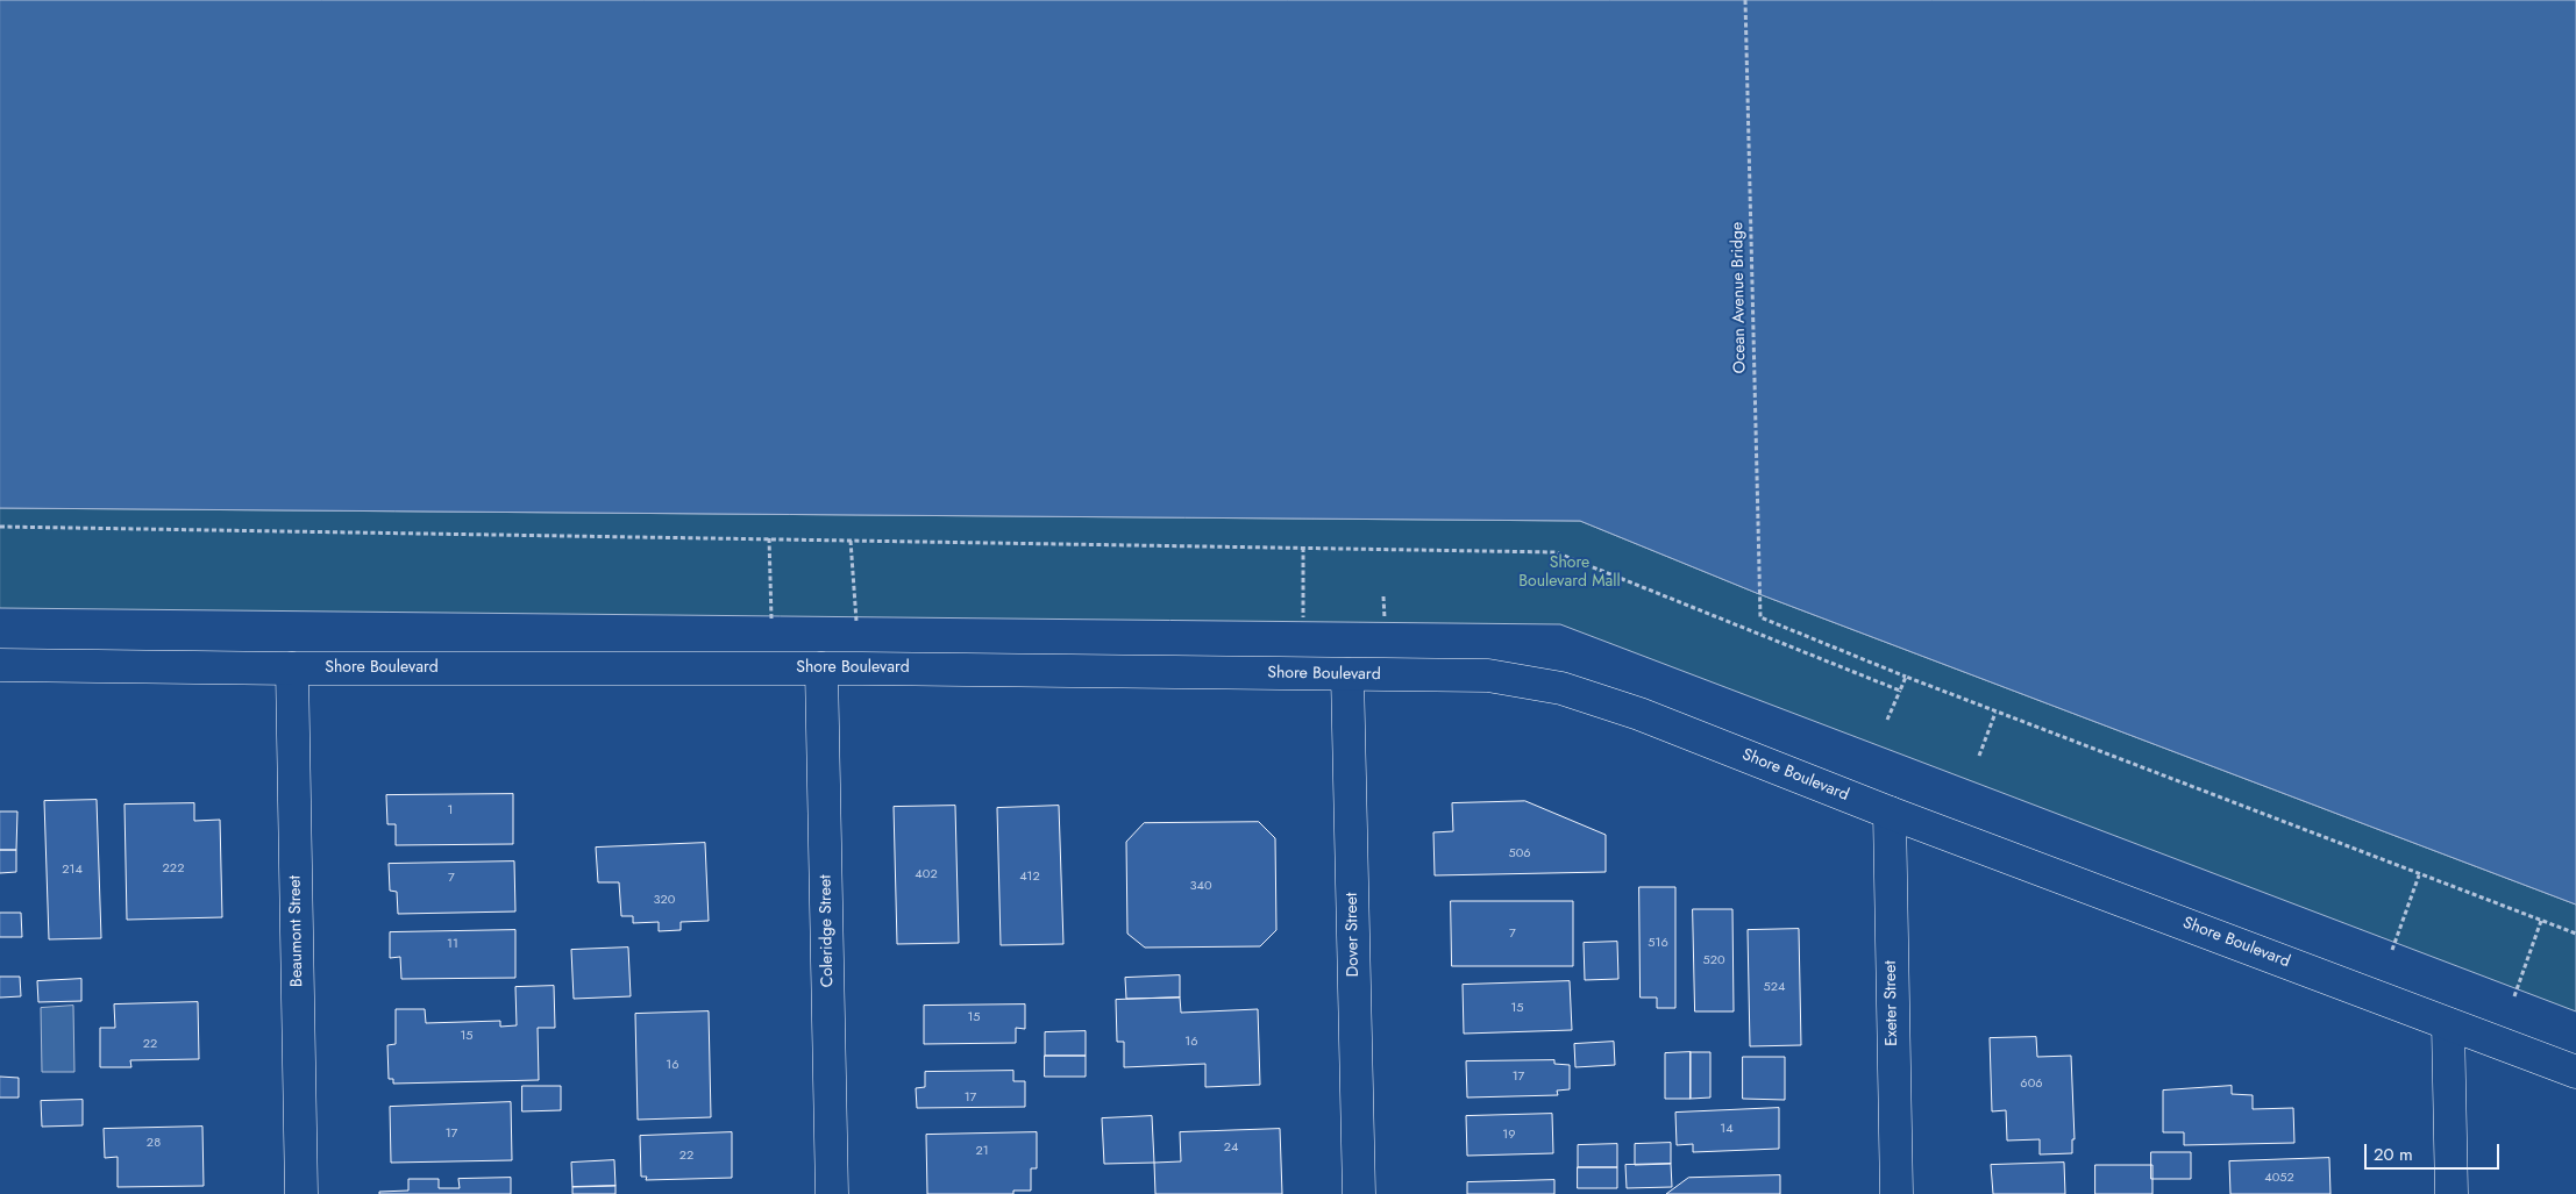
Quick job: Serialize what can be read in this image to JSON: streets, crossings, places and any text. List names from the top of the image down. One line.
{"streets":{"main road":["Shore Boulevard","Beaumont Street","Coleridge Street","Dover Street","Exeter Street"],"path":["Ocean Avenue Bridge"]},"crossings":[["Shore Boulevard","Beaumont Street"],["Shore Boulevard","Coleridge Street"],["Shore Boulevard","Dover Street"],["Shore Boulevard","Exeter Street"]],"parks":["Shore Boulevard Mall"],"house_numbers":["1","506","222","214","402","412","7","340","320","7","516","11","520","524","15","15","15","16","22","16","17","606","17","14","17","19","28","24","21","22","4052"],"scale_bar":"20 m"}
